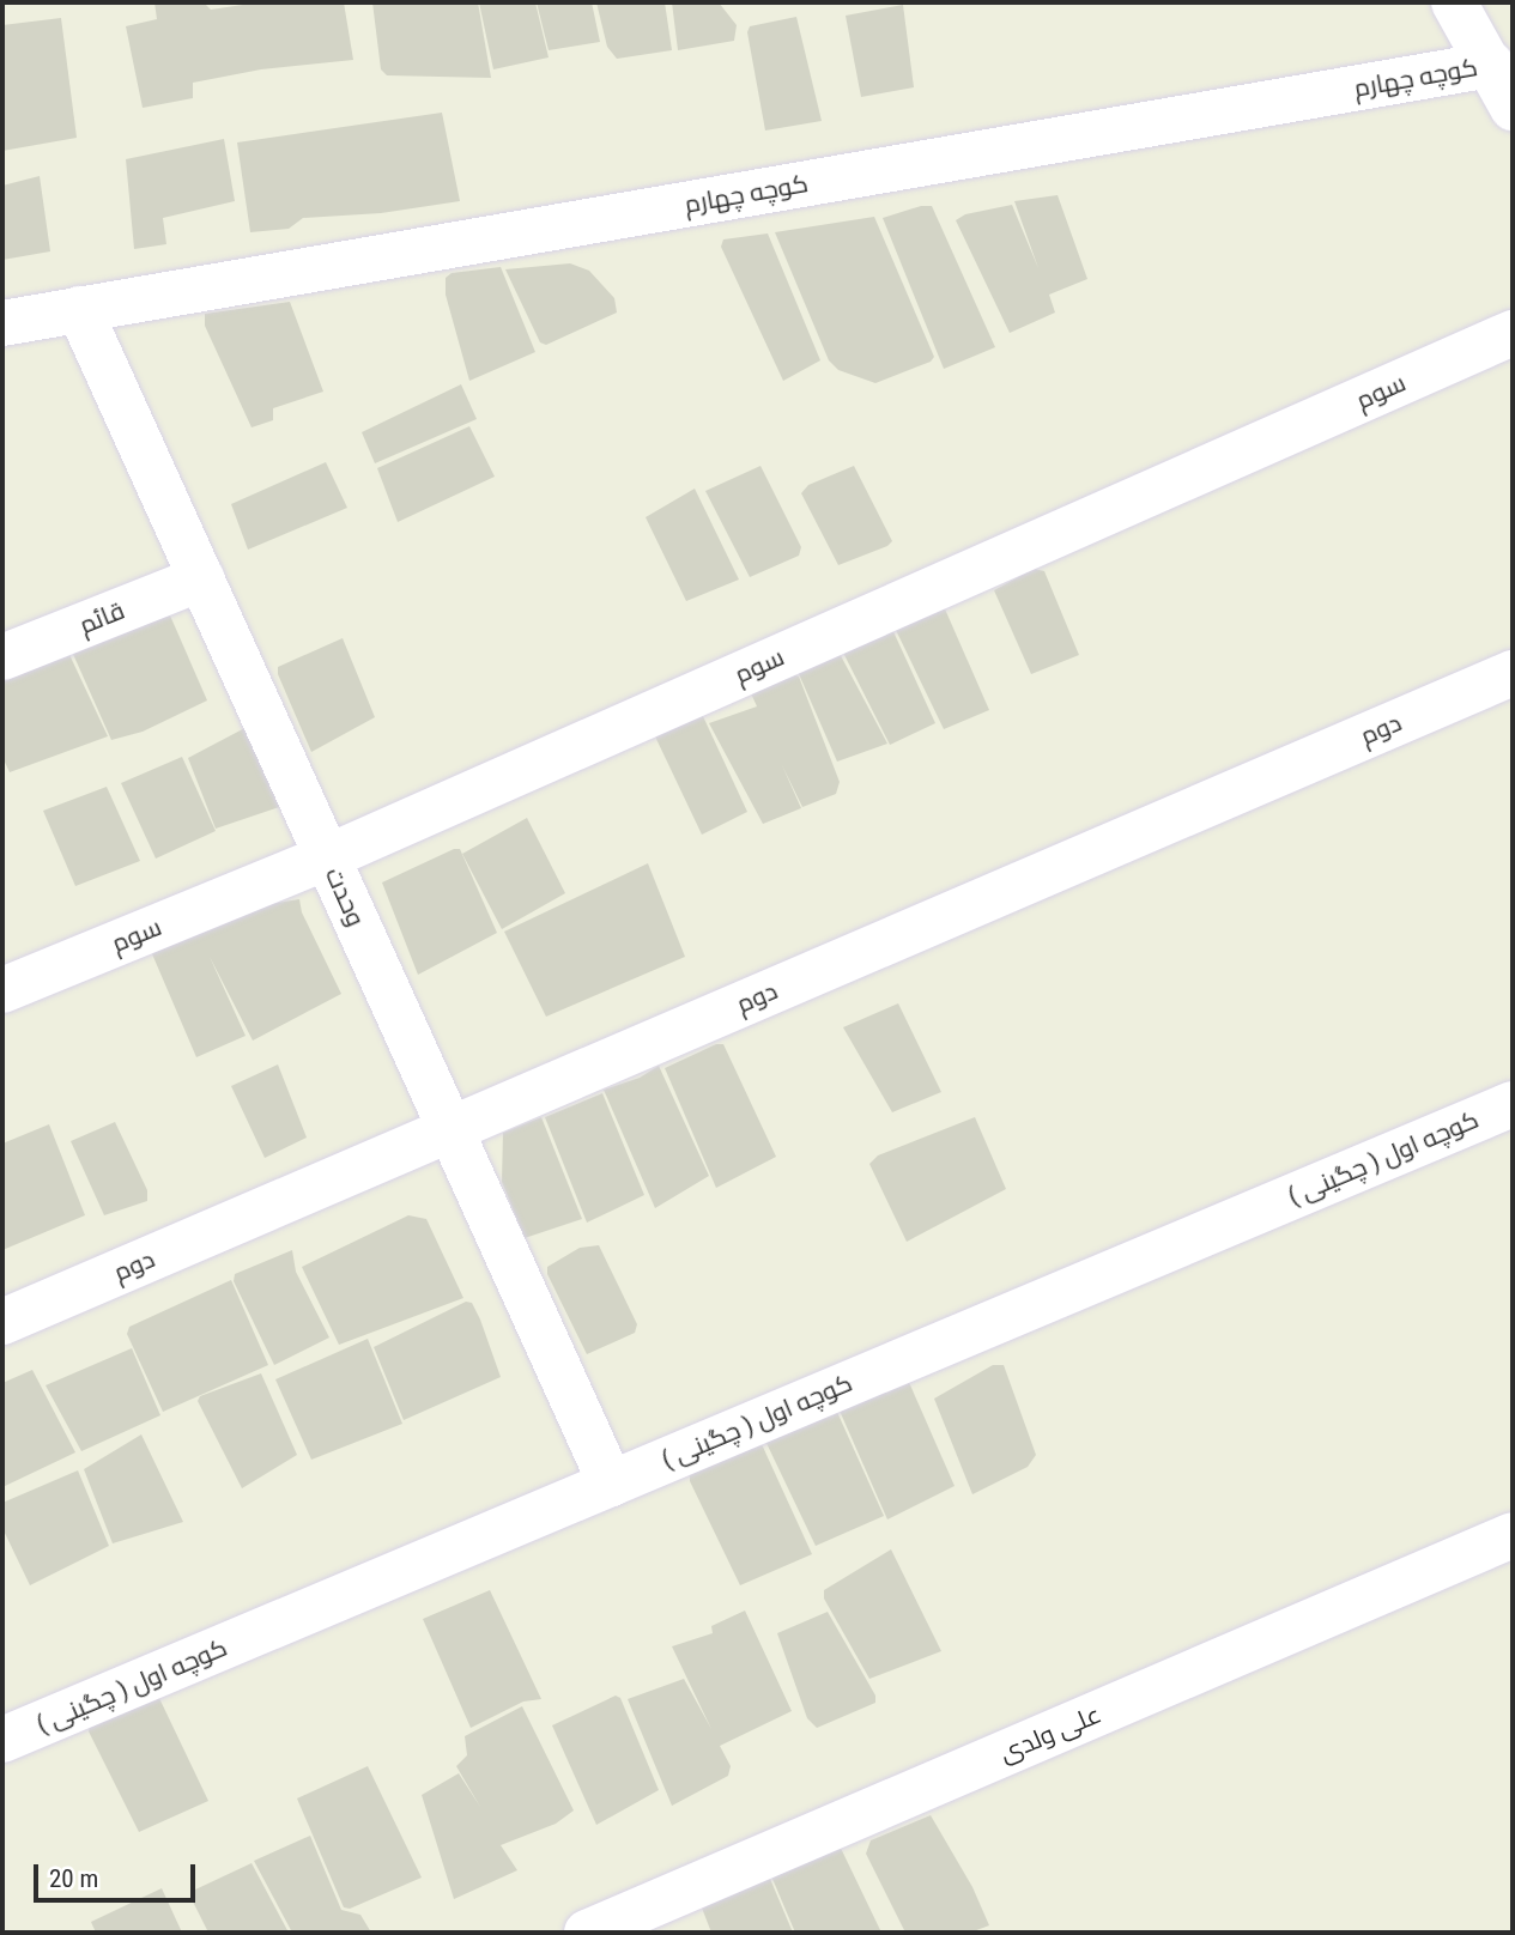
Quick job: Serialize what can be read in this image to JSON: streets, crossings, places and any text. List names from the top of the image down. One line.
{"streets":{"street":["کوچه چهارم","سوم","قائم","دوم","وحدت","کوچه اول ( چگینی )","علی ولدی"]},"crossings":[["کوچه چهارم","وحدت"],["سوم","وحدت"],["قائم","وحدت"],["دوم","وحدت"],["وحدت","کوچه اول ( چگینی )"]],"scale_bar":"20 m"}
